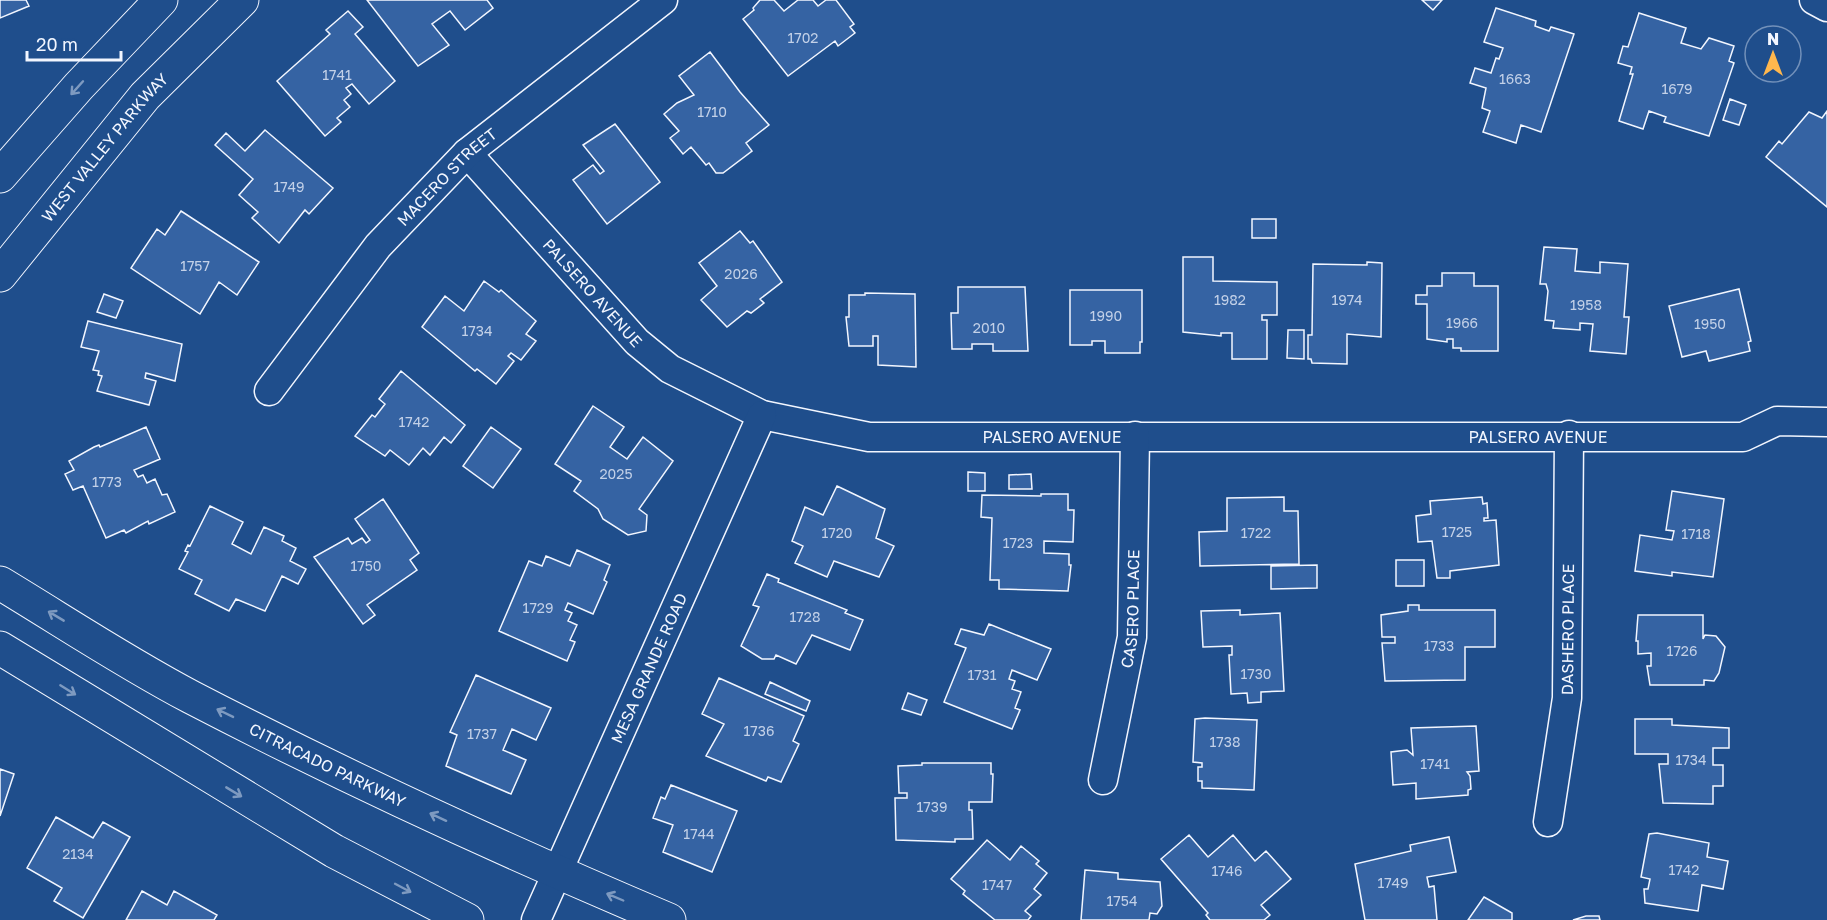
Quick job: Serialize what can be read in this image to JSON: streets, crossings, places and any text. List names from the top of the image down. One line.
{"streets":{"street":["WEST VALLEY PARKWAY","MACERO STREET","PALSERO AVENUE","CASERO PLACE","DASHERO PLACE","MESA GRANDE ROAD","CITRACADO PARKWAY"]},"crossings":[["MACERO STREET","PALSERO AVENUE"],["PALSERO AVENUE","CASERO PLACE"],["PALSERO AVENUE","DASHERO PLACE"],["PALSERO AVENUE","MESA GRANDE ROAD"],["MESA GRANDE ROAD","CITRACADO PARKWAY"]],"house_numbers":["1702","1741","1663","1679","1710","1749","1757","2026","1982","1974","1958","1990","1966","1950","2010","1734","1742","2025","1773","1725","1720","1722","1718","1723","1750","1729","1728","1733","1726","1730","1731","1736","1737","1738","1734","1741","1739","1744","2134","1742","1746","1749","1747","1754"],"scale_bar":"20 m","north":"top"}
